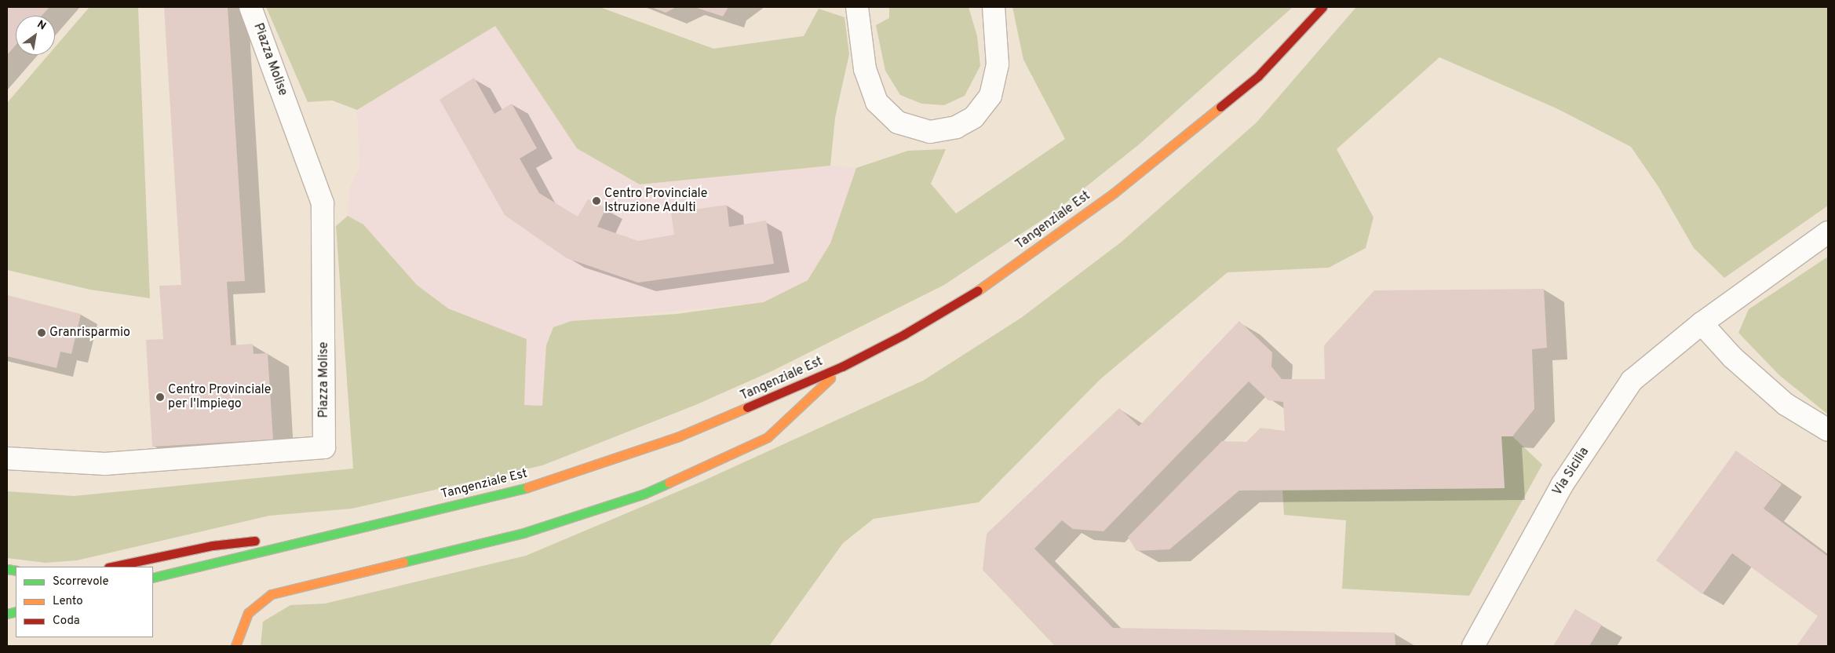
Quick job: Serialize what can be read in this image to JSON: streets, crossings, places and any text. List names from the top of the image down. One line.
{"streets":{"main road":["Tangenziale Est"],"street":["Piazza Molise","Via Sicilia"]},"places":["Centro Provinciale Istruzione Adulti","Granrisparmio","Centro Provinciale per l'Impiego"],"legend":["Scorrevole","Lento","Coda"],"north":"top right"}
